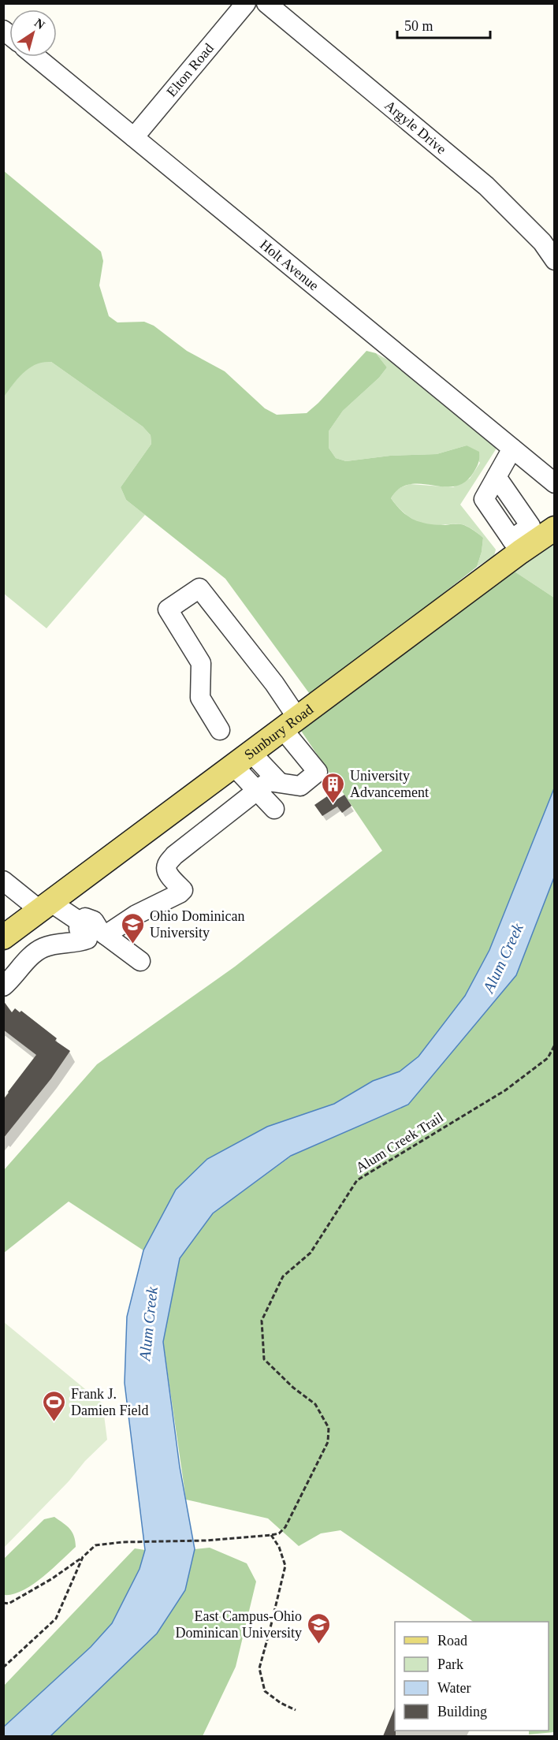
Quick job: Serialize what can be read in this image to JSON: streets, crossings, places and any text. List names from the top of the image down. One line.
{"streets":{"main road":["Sunbury Road"],"street":["Elton Road","Argyle Drive","Holt Avenue"],"path":["Alum Creek Trail"]},"crossings":[["Elton Road","Holt Avenue"]],"water":["Alum Creek"],"places":{"building":["University Advancement"],"school or university":["Ohio Dominican University","East Campus-Ohio Dominican University"],"sports":["Frank J. Damien Field"]},"legend":["Road","Park","Water","Building"],"scale_bar":"50 m","north":"top right"}
